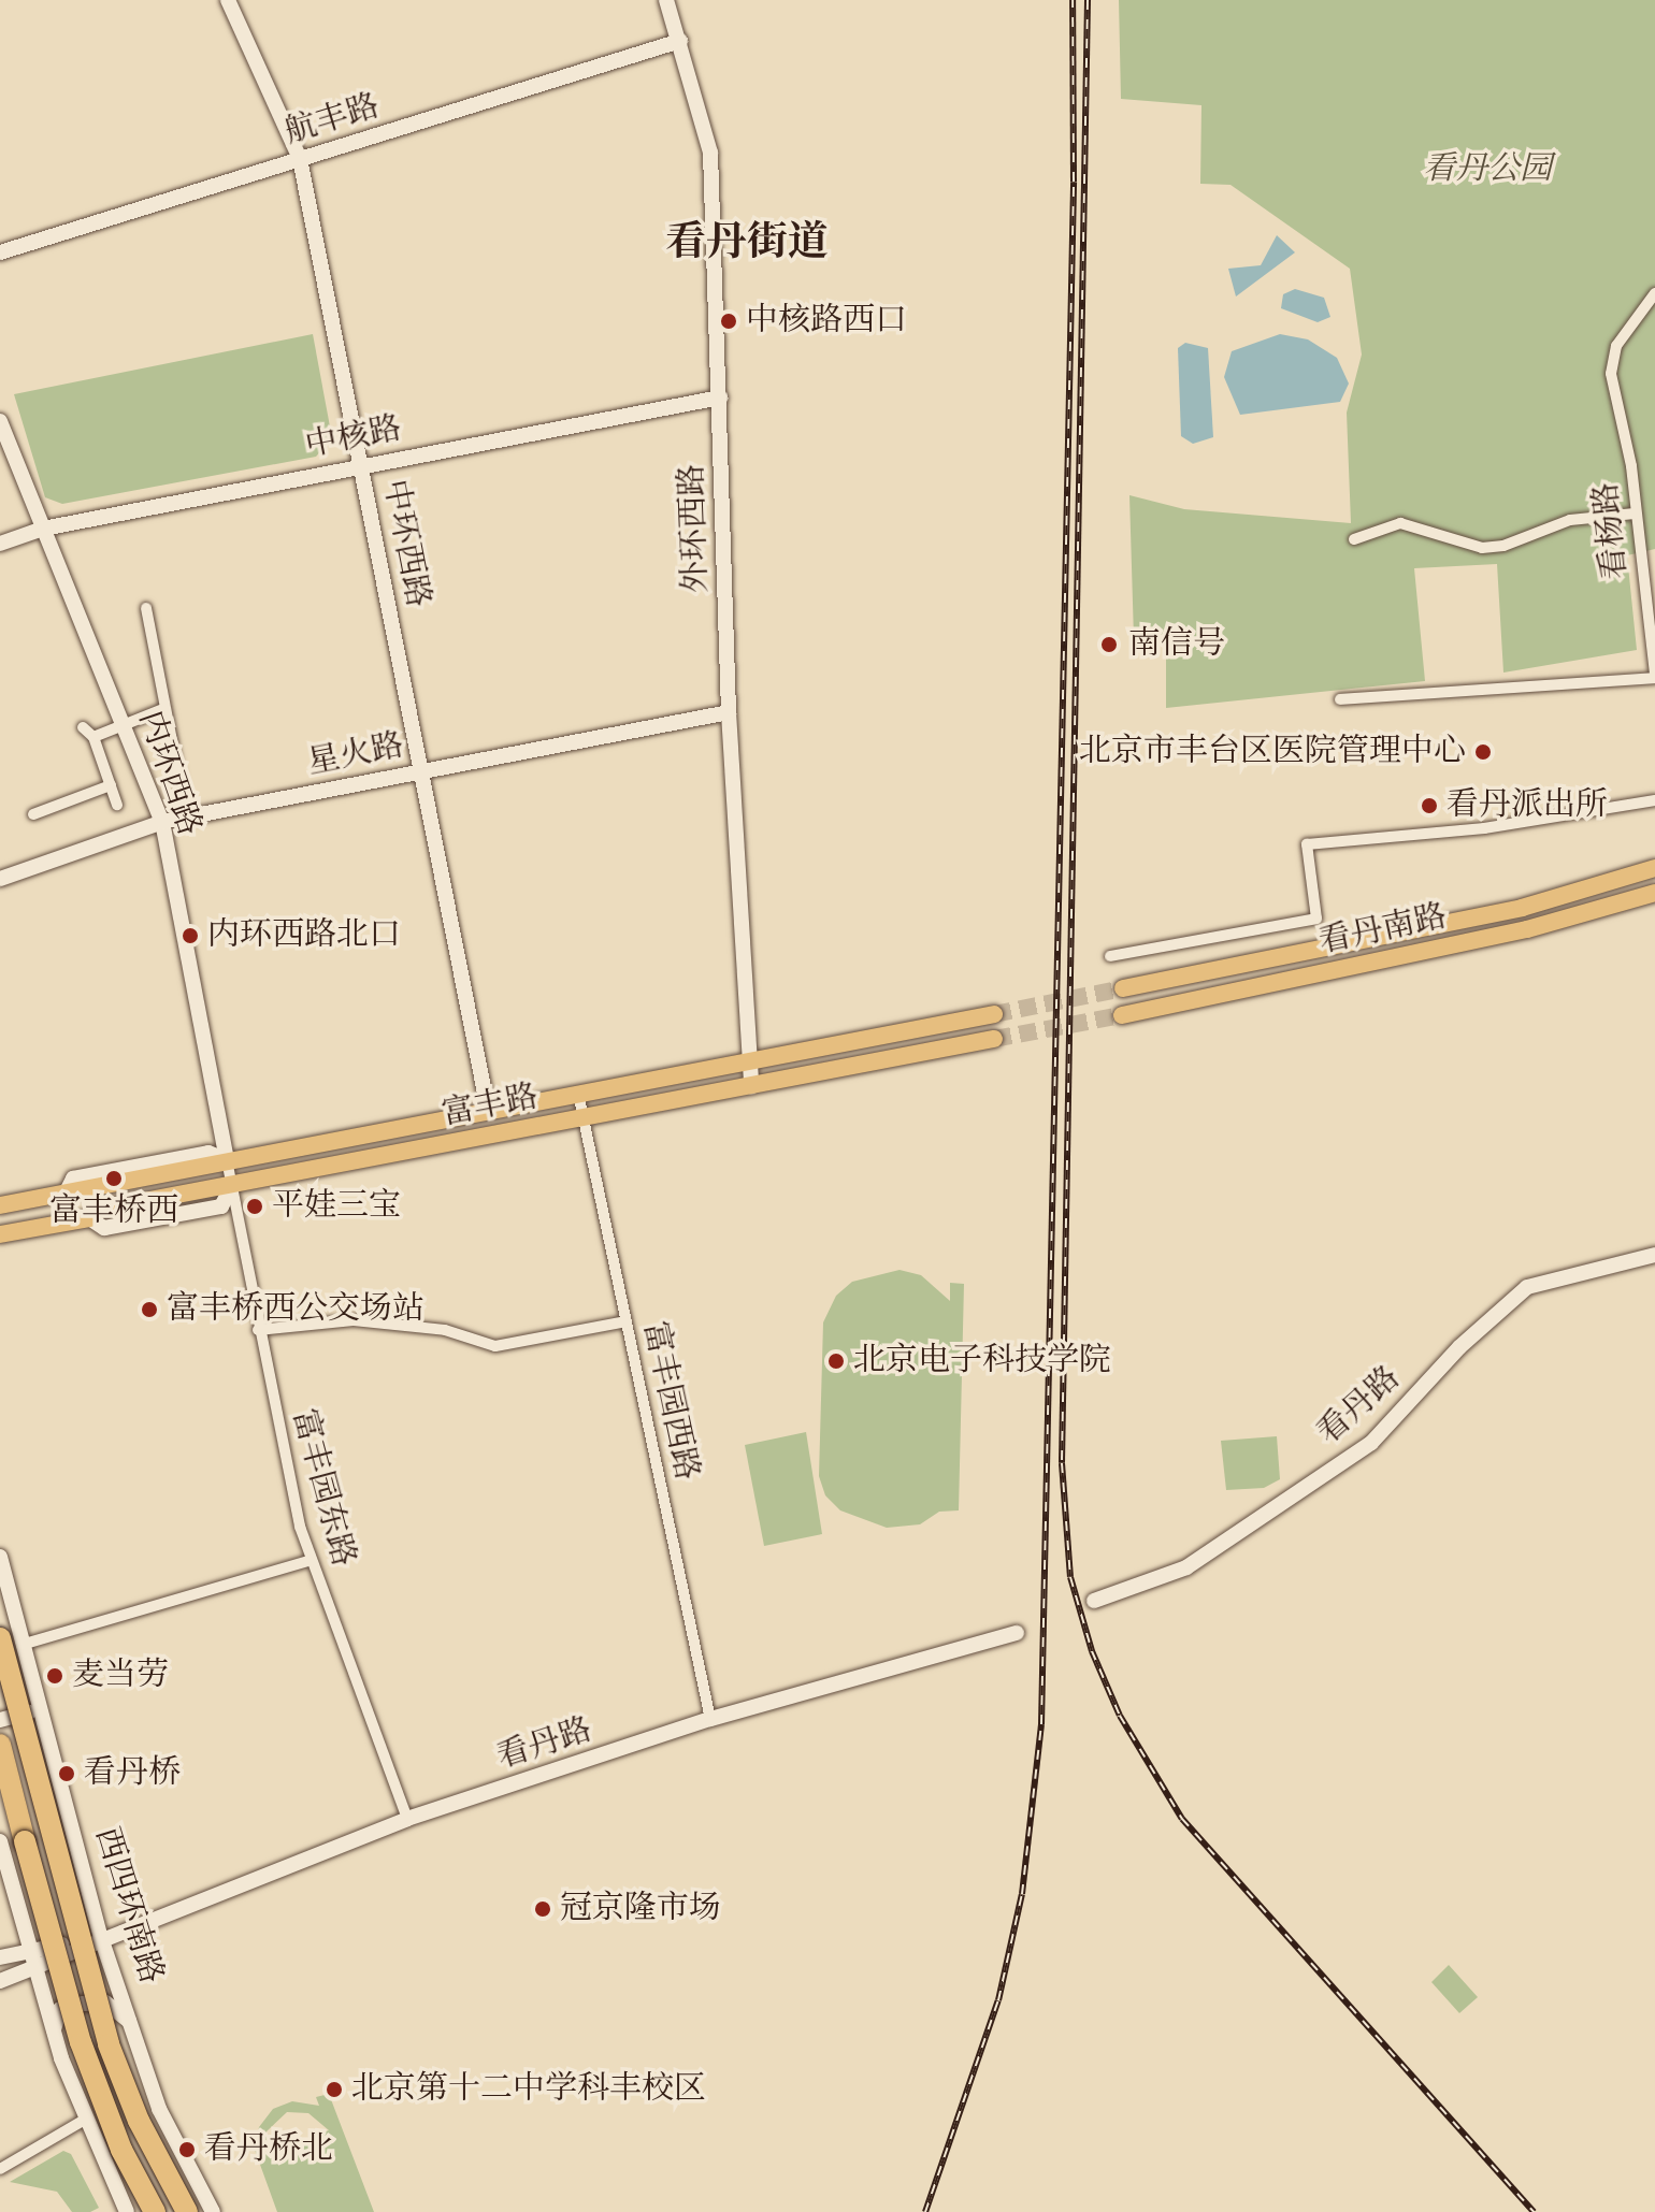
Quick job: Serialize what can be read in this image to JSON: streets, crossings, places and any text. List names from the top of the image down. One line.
{"streets":{"highway":["西四环南路"],"main road":["看丹南路","富丰路"],"street":["航丰路","中核路","外环西路","看杨路","中环西路","星火路","内环西路","富丰园西路","看丹路","富丰园东路"]},"crossings":[["航丰路","外环西路"],["航丰路","中环西路"],["中核路","外环西路"],["中核路","中环西路"],["中核路","内环西路"],["外环西路","星火路"],["外环西路","富丰路"],["中环西路","星火路"],["中环西路","富丰路"],["星火路","内环西路"],["内环西路","富丰路"],["内环西路","富丰园东路"],["富丰路","富丰园西路"],["富丰路","富丰园东路"],["富丰园西路","看丹路"],["看丹路","富丰园东路"],["看丹路","西四环南路"]],"districts":["看丹街道"],"parks":["看丹公园"],"places":["中核路西口","南信号","北京市丰台区医院管理中心","看丹派出所","内环西路北口","富丰桥西","平娃三宝","富丰桥西公交场站","北京电子科技学院","麦当劳","看丹桥","冠京隆市场","北京第十二中学科丰校区","看丹桥北"]}
